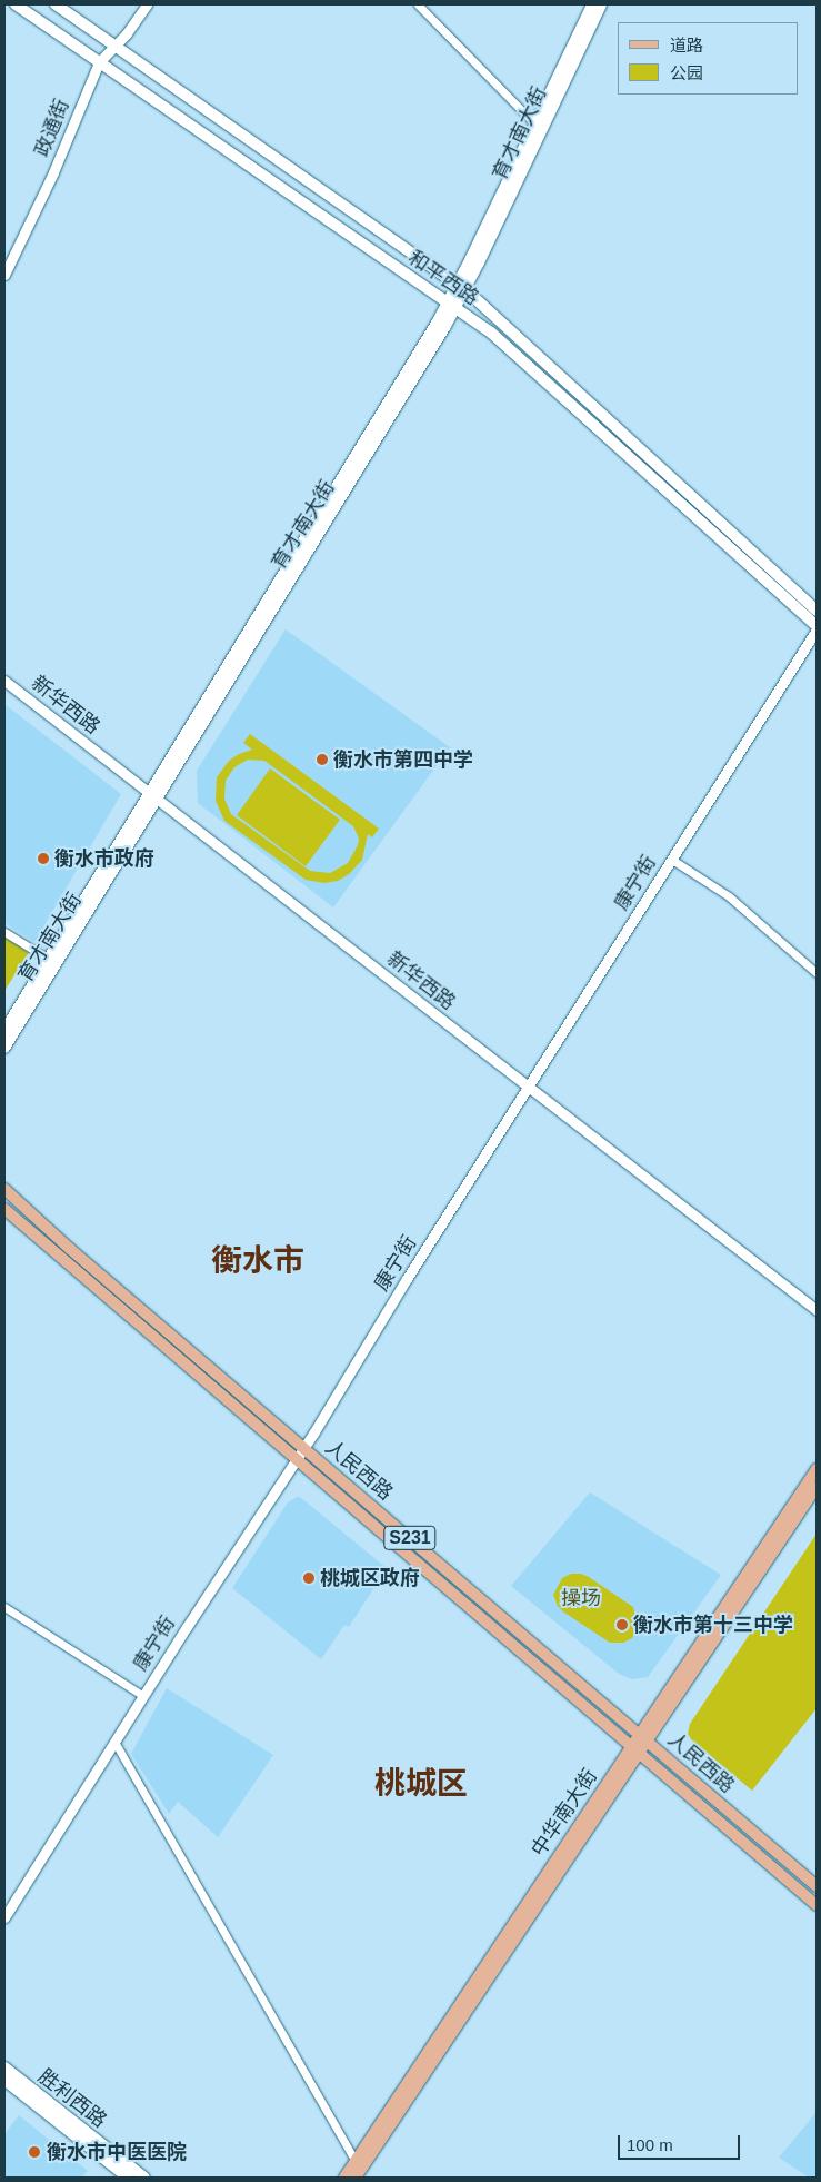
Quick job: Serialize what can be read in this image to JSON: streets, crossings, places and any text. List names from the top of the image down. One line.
{"streets":{"main road":["育才南大街","和平西路","人民西路","S231","中华南大街","胜利西路"],"street":["政通街","新华西路","康宁街"]},"crossings":[["政通街","和平西路"],["育才南大街","和平西路"],["育才南大街","新华西路"],["和平西路","康宁街"],["新华西路","康宁街"],["康宁街","人民西路"],["人民西路","中华南大街"]],"districts":["衡水市","桃城区"],"parks":["操场"],"places":["衡水市第四中学","衡水市政府","桃城区政府","衡水市第十三中学","衡水市中医医院"],"legend":["道路","公园"],"scale_bar":"100 m"}
